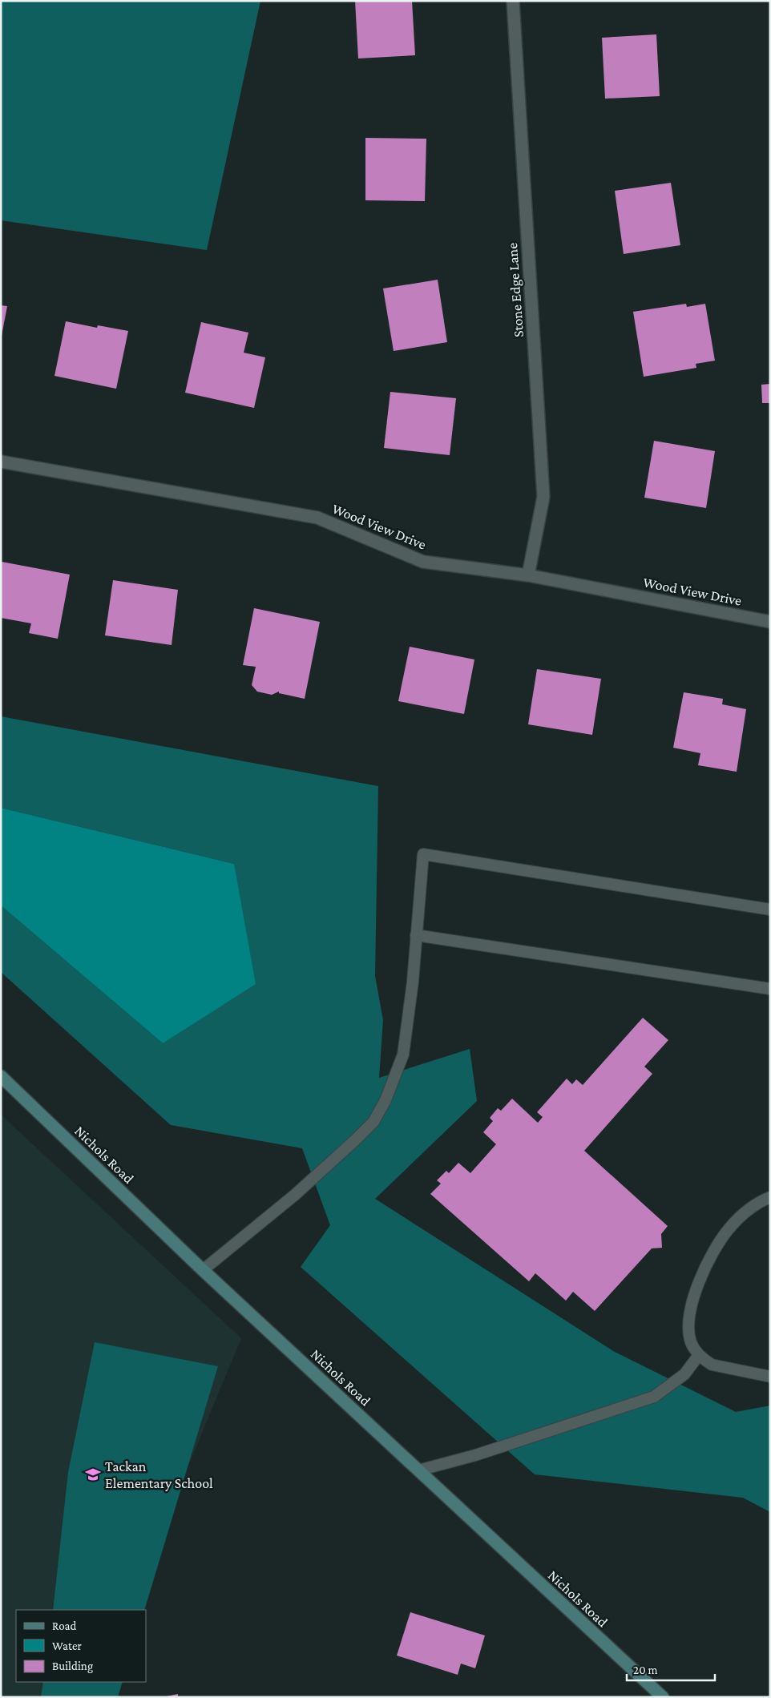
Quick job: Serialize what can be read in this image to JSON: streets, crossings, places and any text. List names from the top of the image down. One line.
{"streets":{"street":["Stone Edge Lane","Wood View Drive","Nichols Road"]},"crossings":[["Stone Edge Lane","Wood View Drive"]],"places":{"school or university":["Tackan Elementary School"]},"legend":["Road","Water","Building"],"scale_bar":"20 m"}
